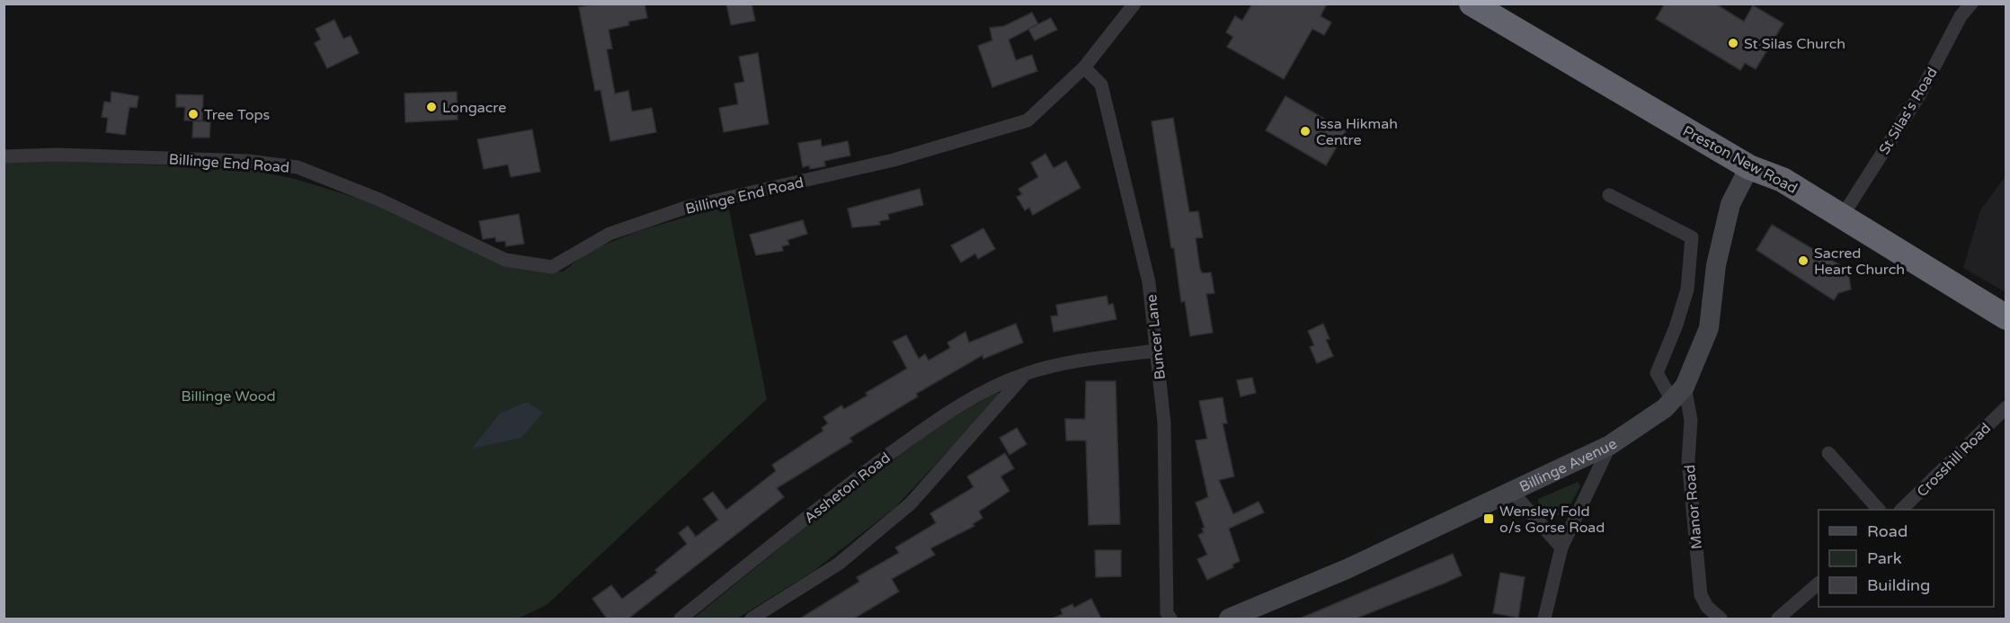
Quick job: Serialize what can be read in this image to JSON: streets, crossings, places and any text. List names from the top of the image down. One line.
{"streets":{"highway":["Preston New Road"],"main road":["Billinge Avenue"],"street":["St Silas's Road","Billinge End Road","Buncer Lane","Crosshill Road","Assheton Road","Manor Road"]},"crossings":[["St Silas's Road","Preston New Road"],["Preston New Road","Billinge Avenue"],["Billinge End Road","Buncer Lane"],["Buncer Lane","Assheton Road"],["Billinge Avenue","Manor Road"]],"parks":["Billinge Wood"],"places":{"other":["St Silas Church","Longacre","Tree Tops","Issa Hikmah Centre","Sacred Heart Church"],"transit":["Wensley Fold o/s Gorse Road"]},"legend":["Road","Park","Building"]}
